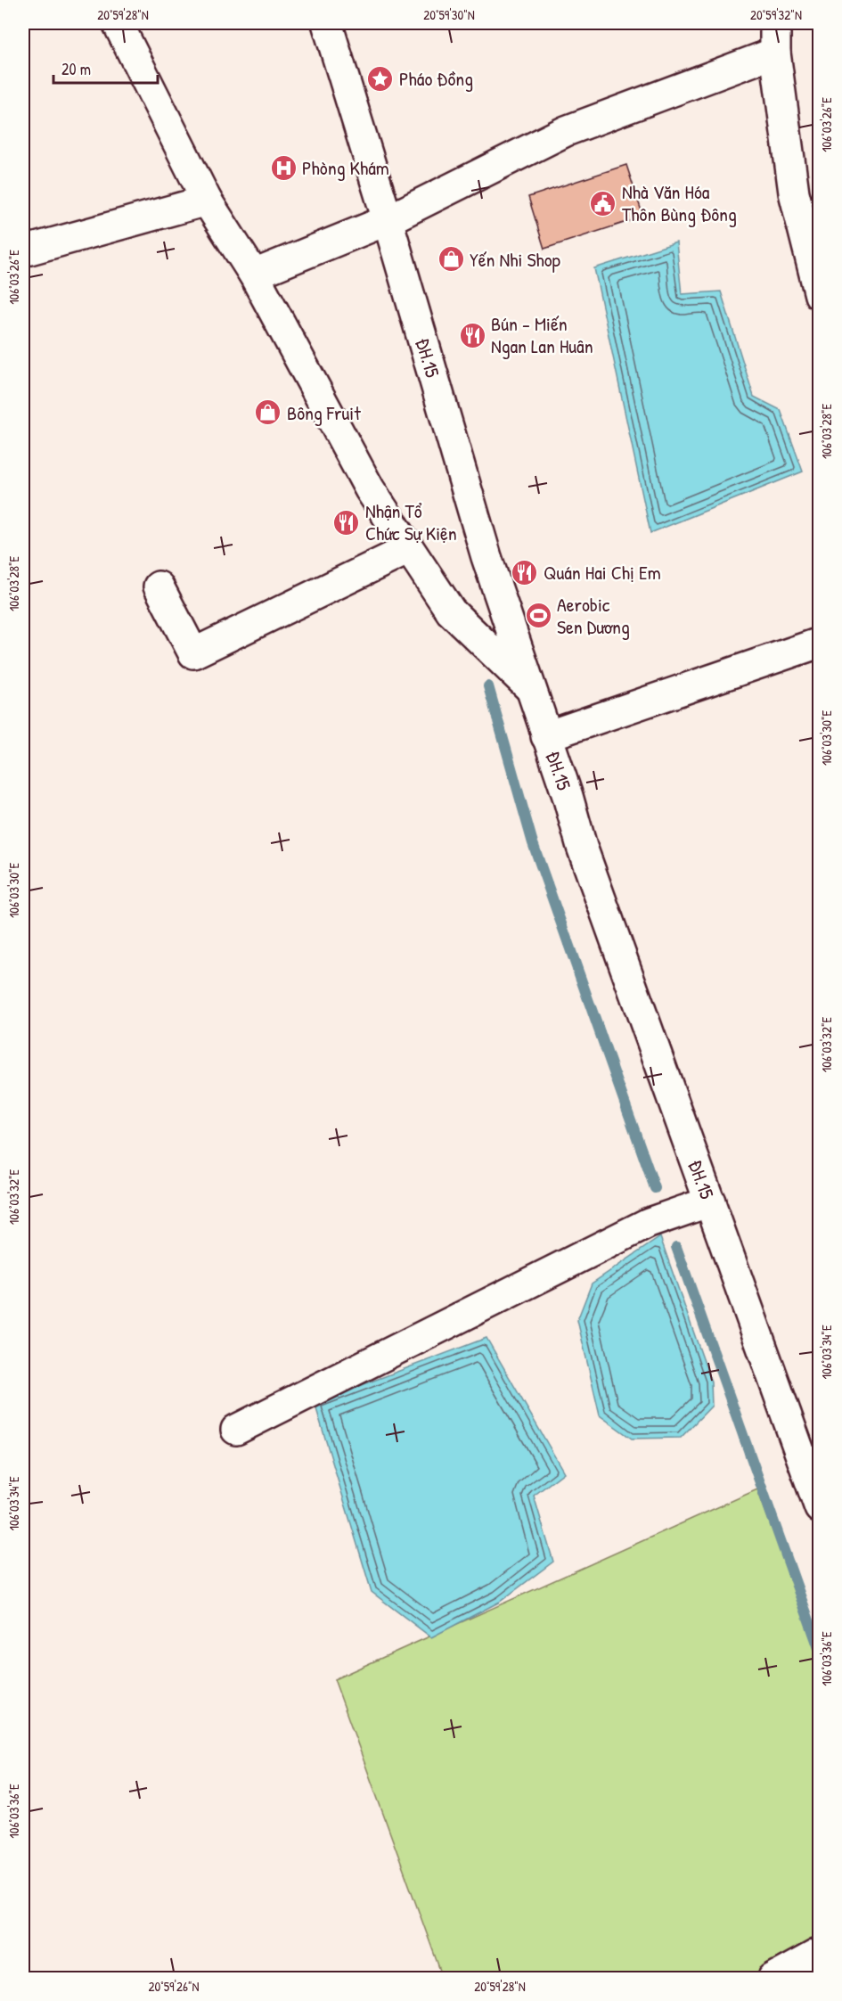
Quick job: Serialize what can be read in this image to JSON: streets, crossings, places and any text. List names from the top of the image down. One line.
{"streets":{"street":["ĐH.15"]},"places":{"place":["Pháo Đồng"],"hospital":["Phòng Khám"],"public building":["Nhà Văn Hóa Thôn Bùng Đông"],"shop":["Yến Nhi Shop","Bông Fruit"],"restaurant":["Bún - Miến Ngan Lan Huân","Nhận Tổ Chức Sự Kiện","Quán Hai Chị Em"],"sports":["Aerobic Sen Dương"]},"scale_bar":"20 m","coordinates":["20°59'28\"N","20°59'30\"N","20°59'32\"N","106°03'26\"E","106°03'28\"E","106°03'30\"E","106°03'32\"E","106°03'34\"E","106°03'36\"E","20°59'26\"N"]}
